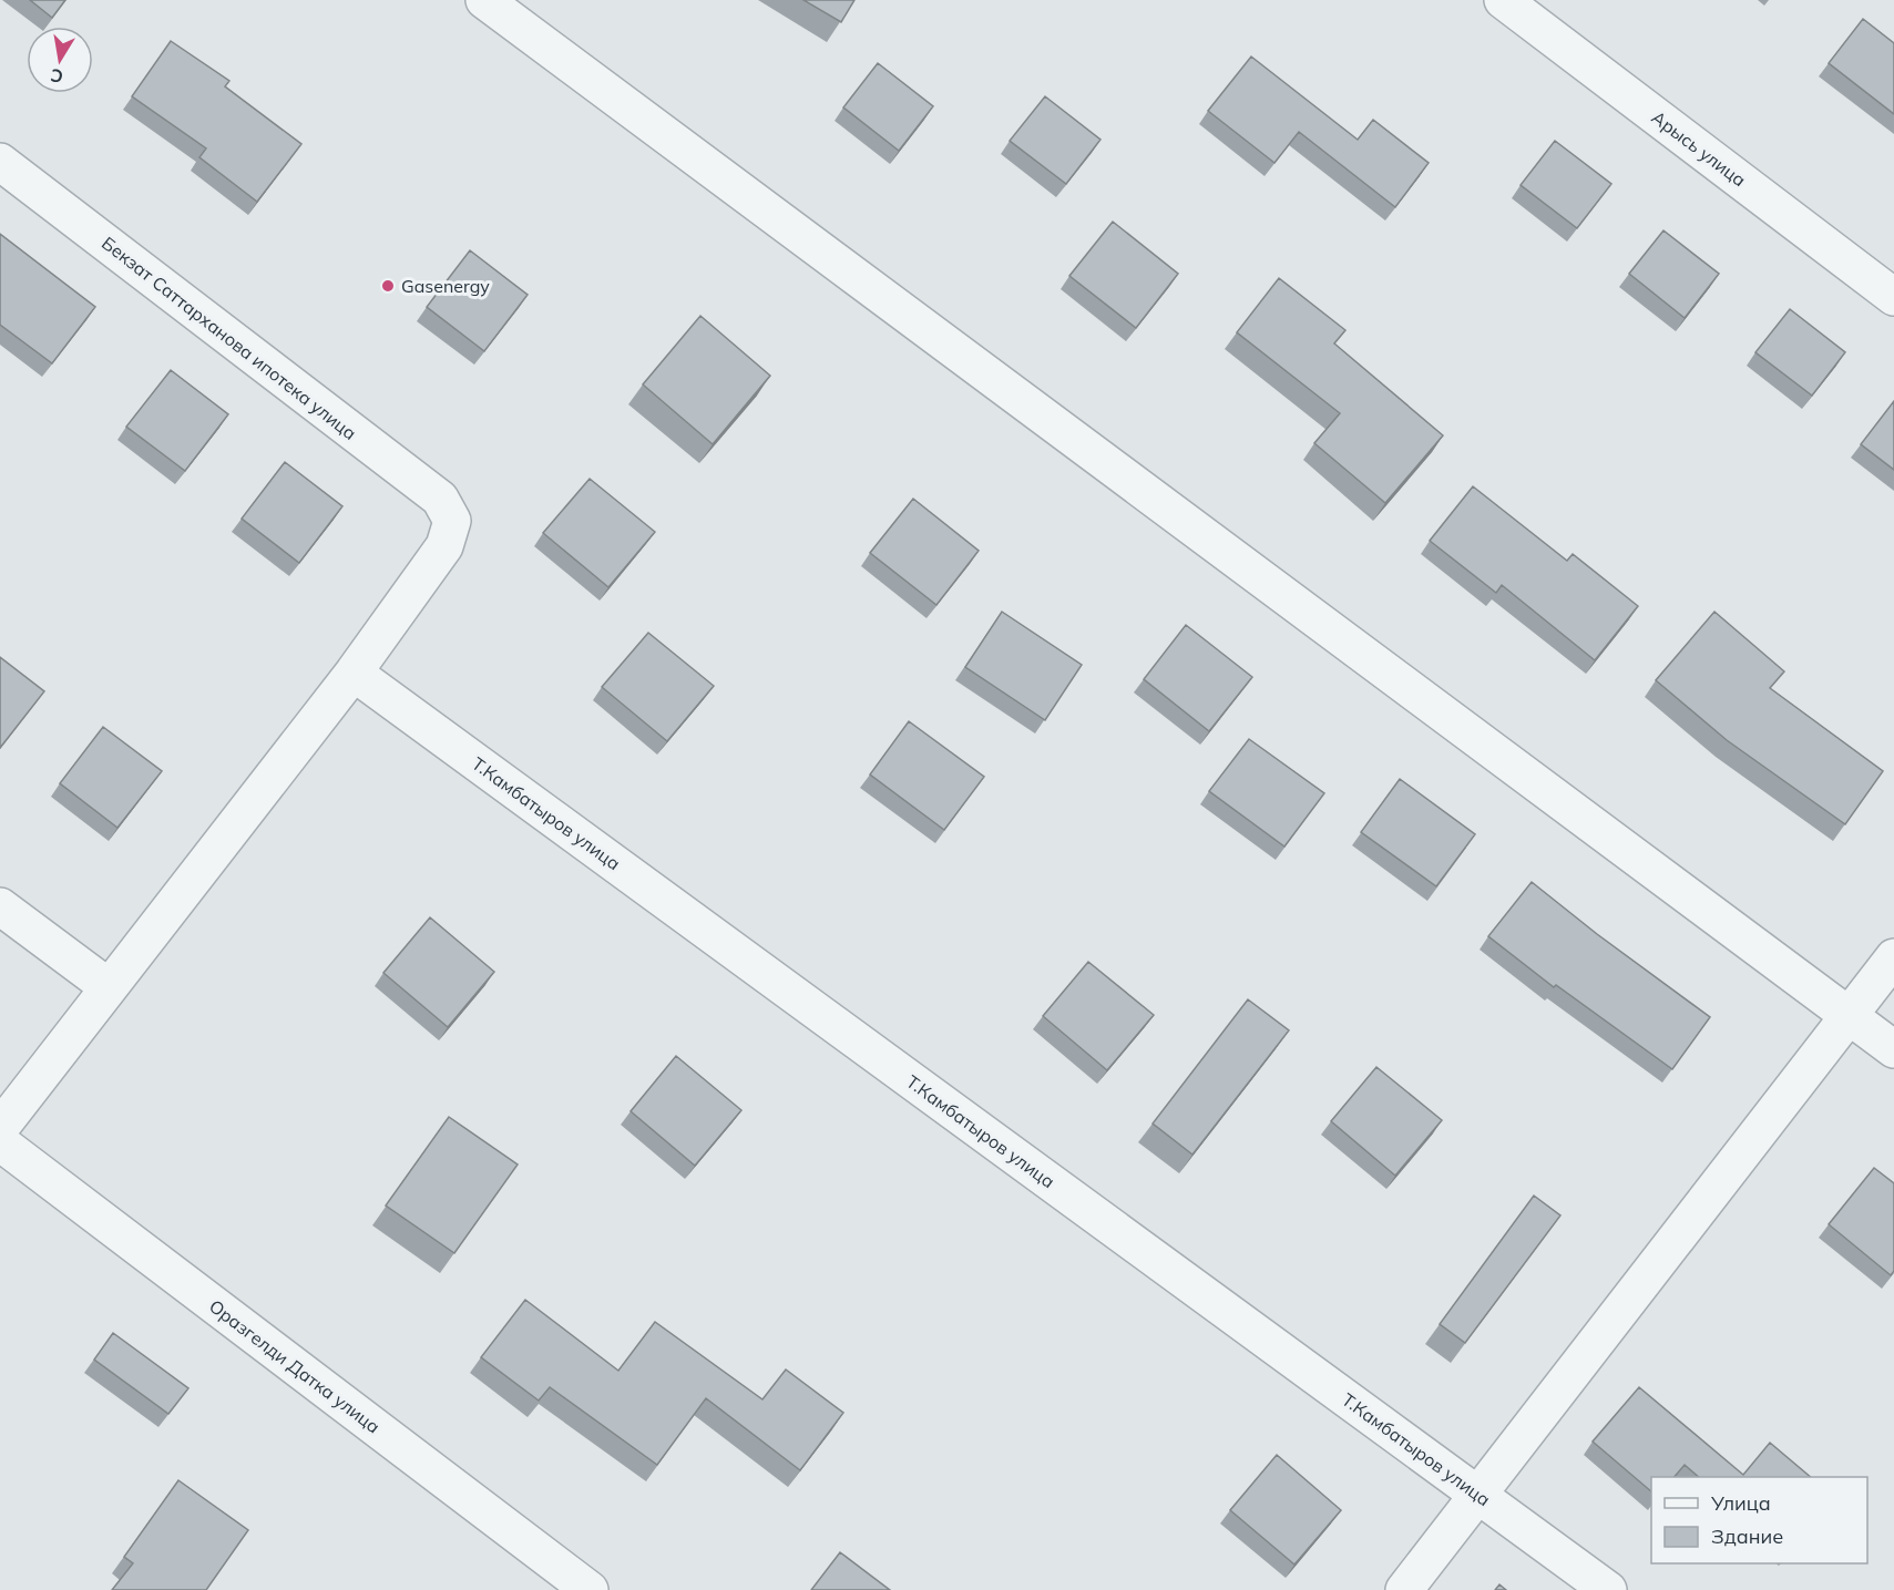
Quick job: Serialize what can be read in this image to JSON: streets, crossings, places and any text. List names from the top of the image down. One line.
{"streets":{"street":["Арысь улица","Бекзат Саттарханова ипотека улица","Т.Камбатыров улица","Оразгелди Датка улица"]},"crossings":[["Бекзат Саттарханова ипотека улица","Т.Камбатыров улица"]],"places":["Gasenergy"],"legend":["Улица","Здание"],"north":"bottom"}
